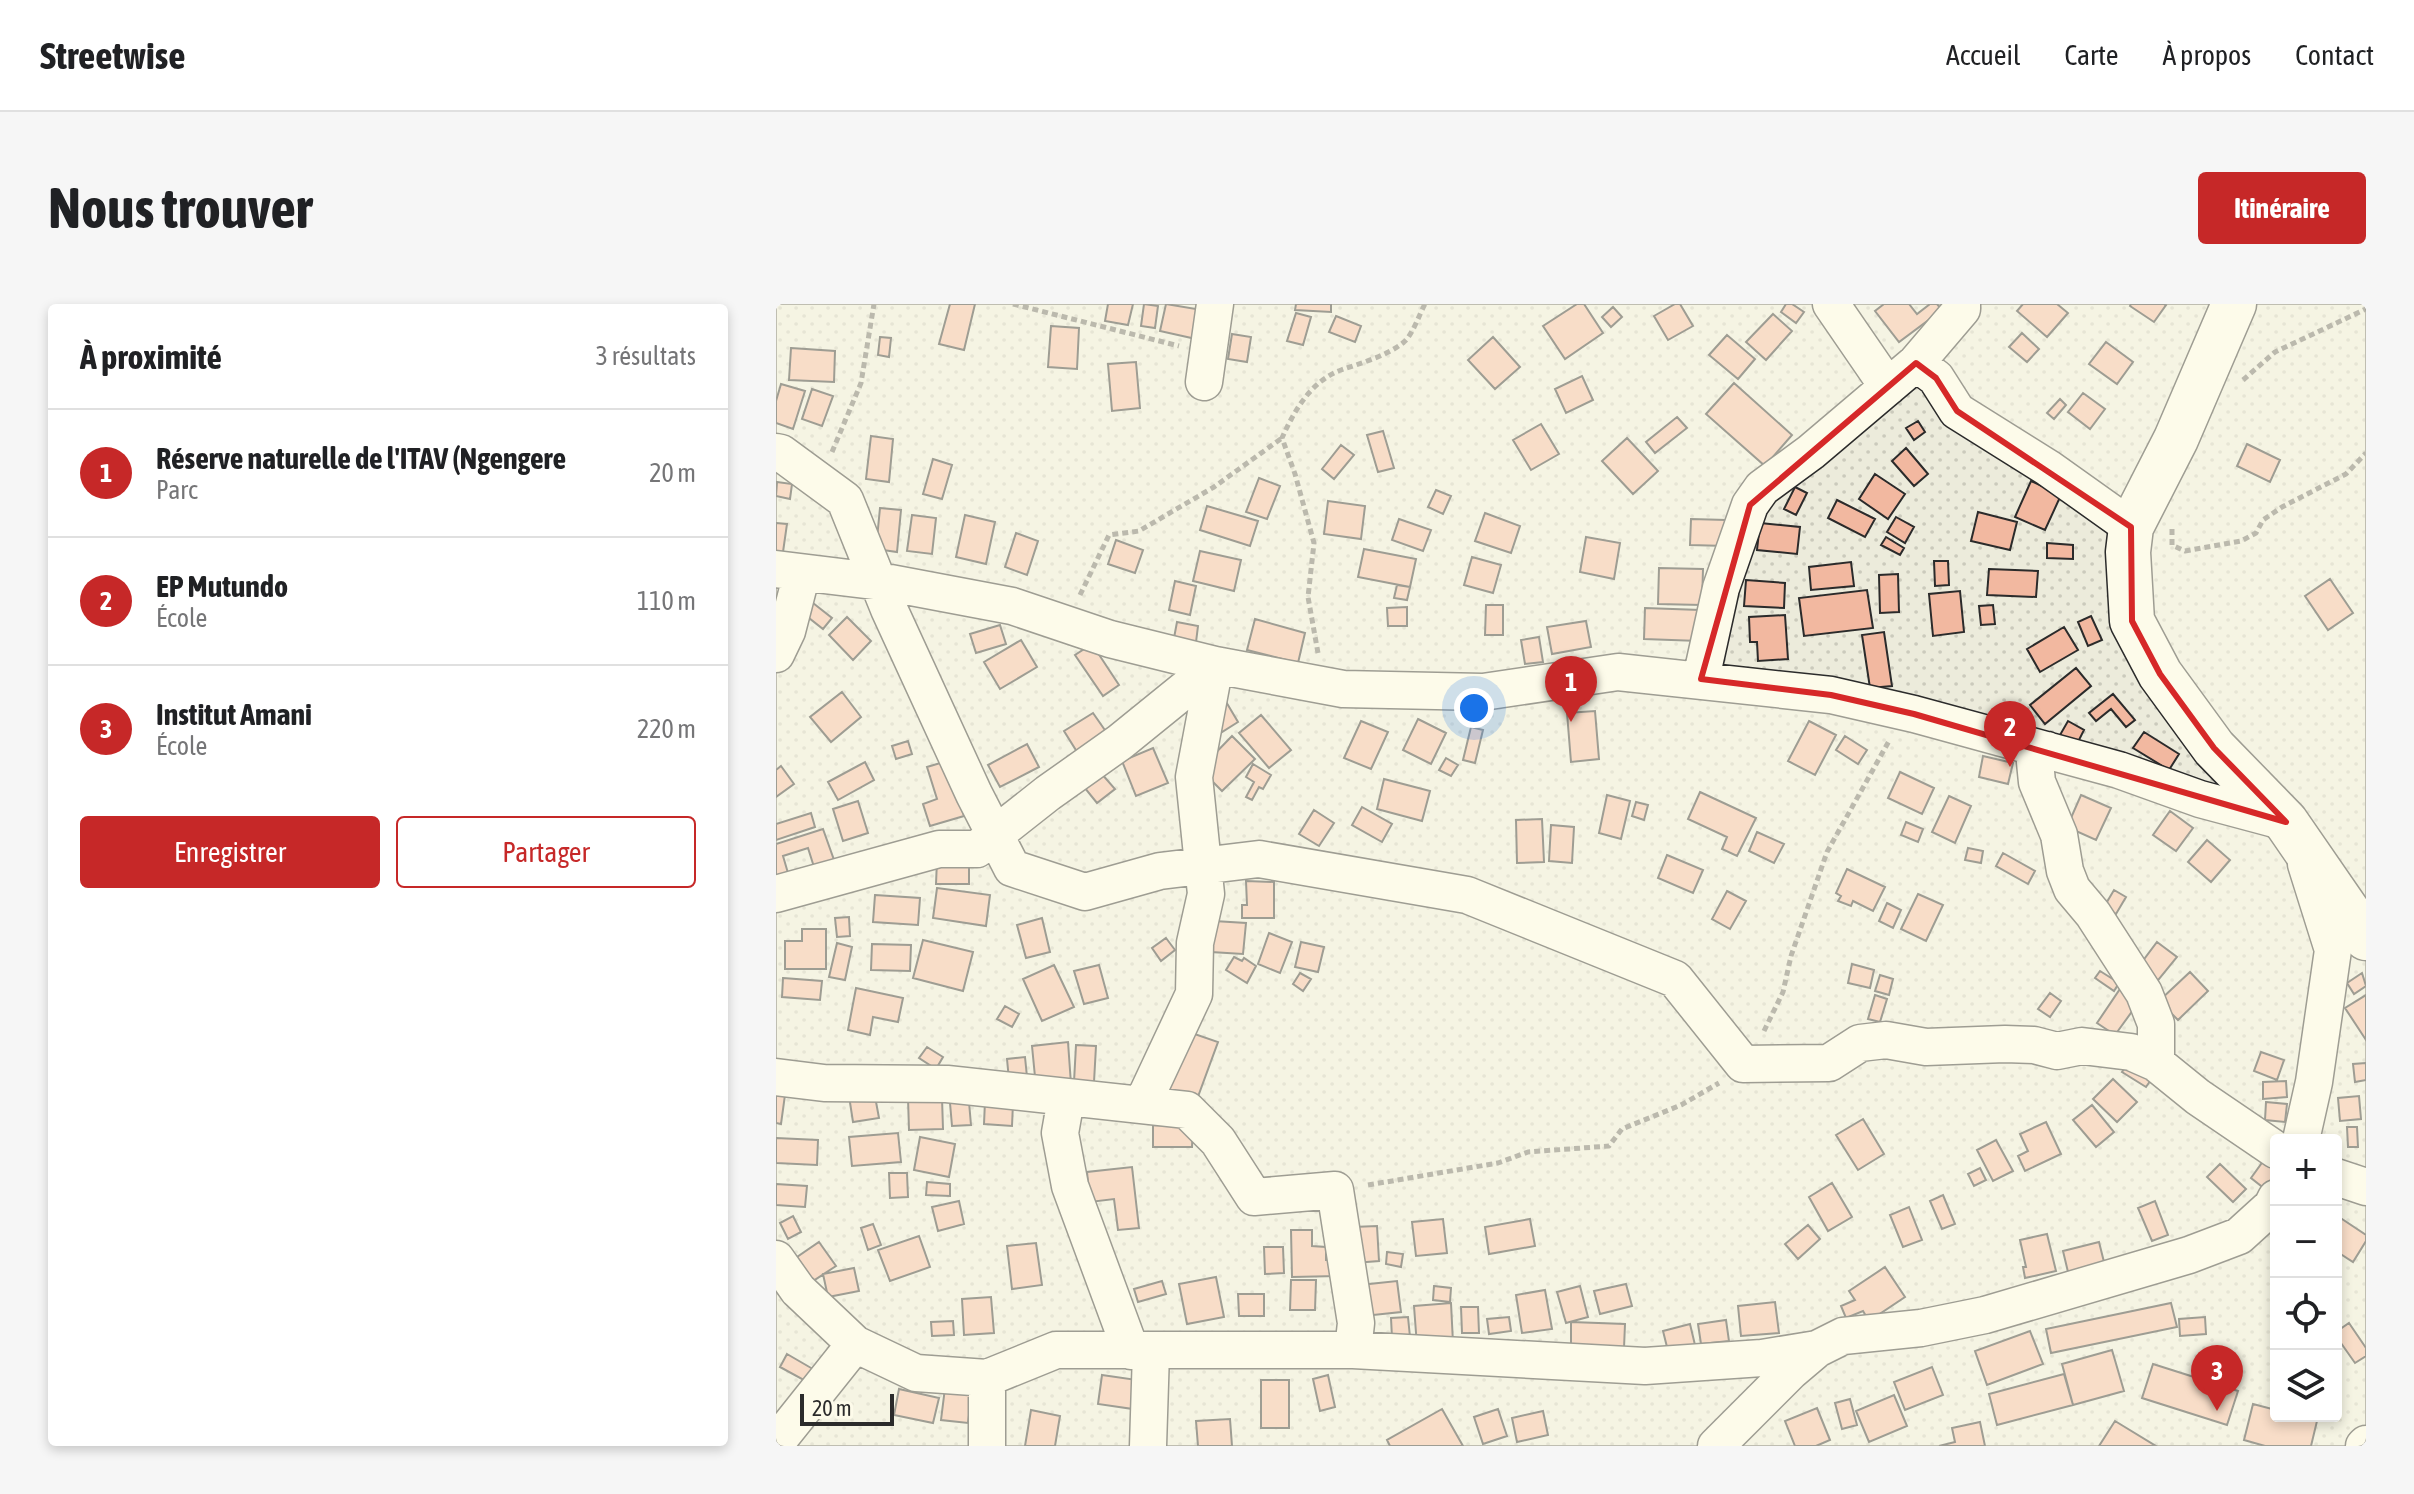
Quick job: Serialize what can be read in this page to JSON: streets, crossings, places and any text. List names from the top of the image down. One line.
{"scale_bar":"20 m","page":{"header":"Streetwise","nav":["Accueil","Carte","À propos","Contact"],"buttons":["Itinéraire",["Enregistrer","Partager"]],"title":"Nous trouver","heading":["À proximité","3 résultats"],"list":[{"mark":"1","name":"Réserve naturelle de l'ITAV (Ngengere","note":"Parc","value":"20 m"},{"mark":"2","name":"EP Mutundo","note":"École","value":"110 m"},{"mark":"3","name":"Institut Amani","note":"École","value":"220 m"}],"pins":["1","2","3"],"map_buttons":["+","−"],"scale":"20 m"}}
